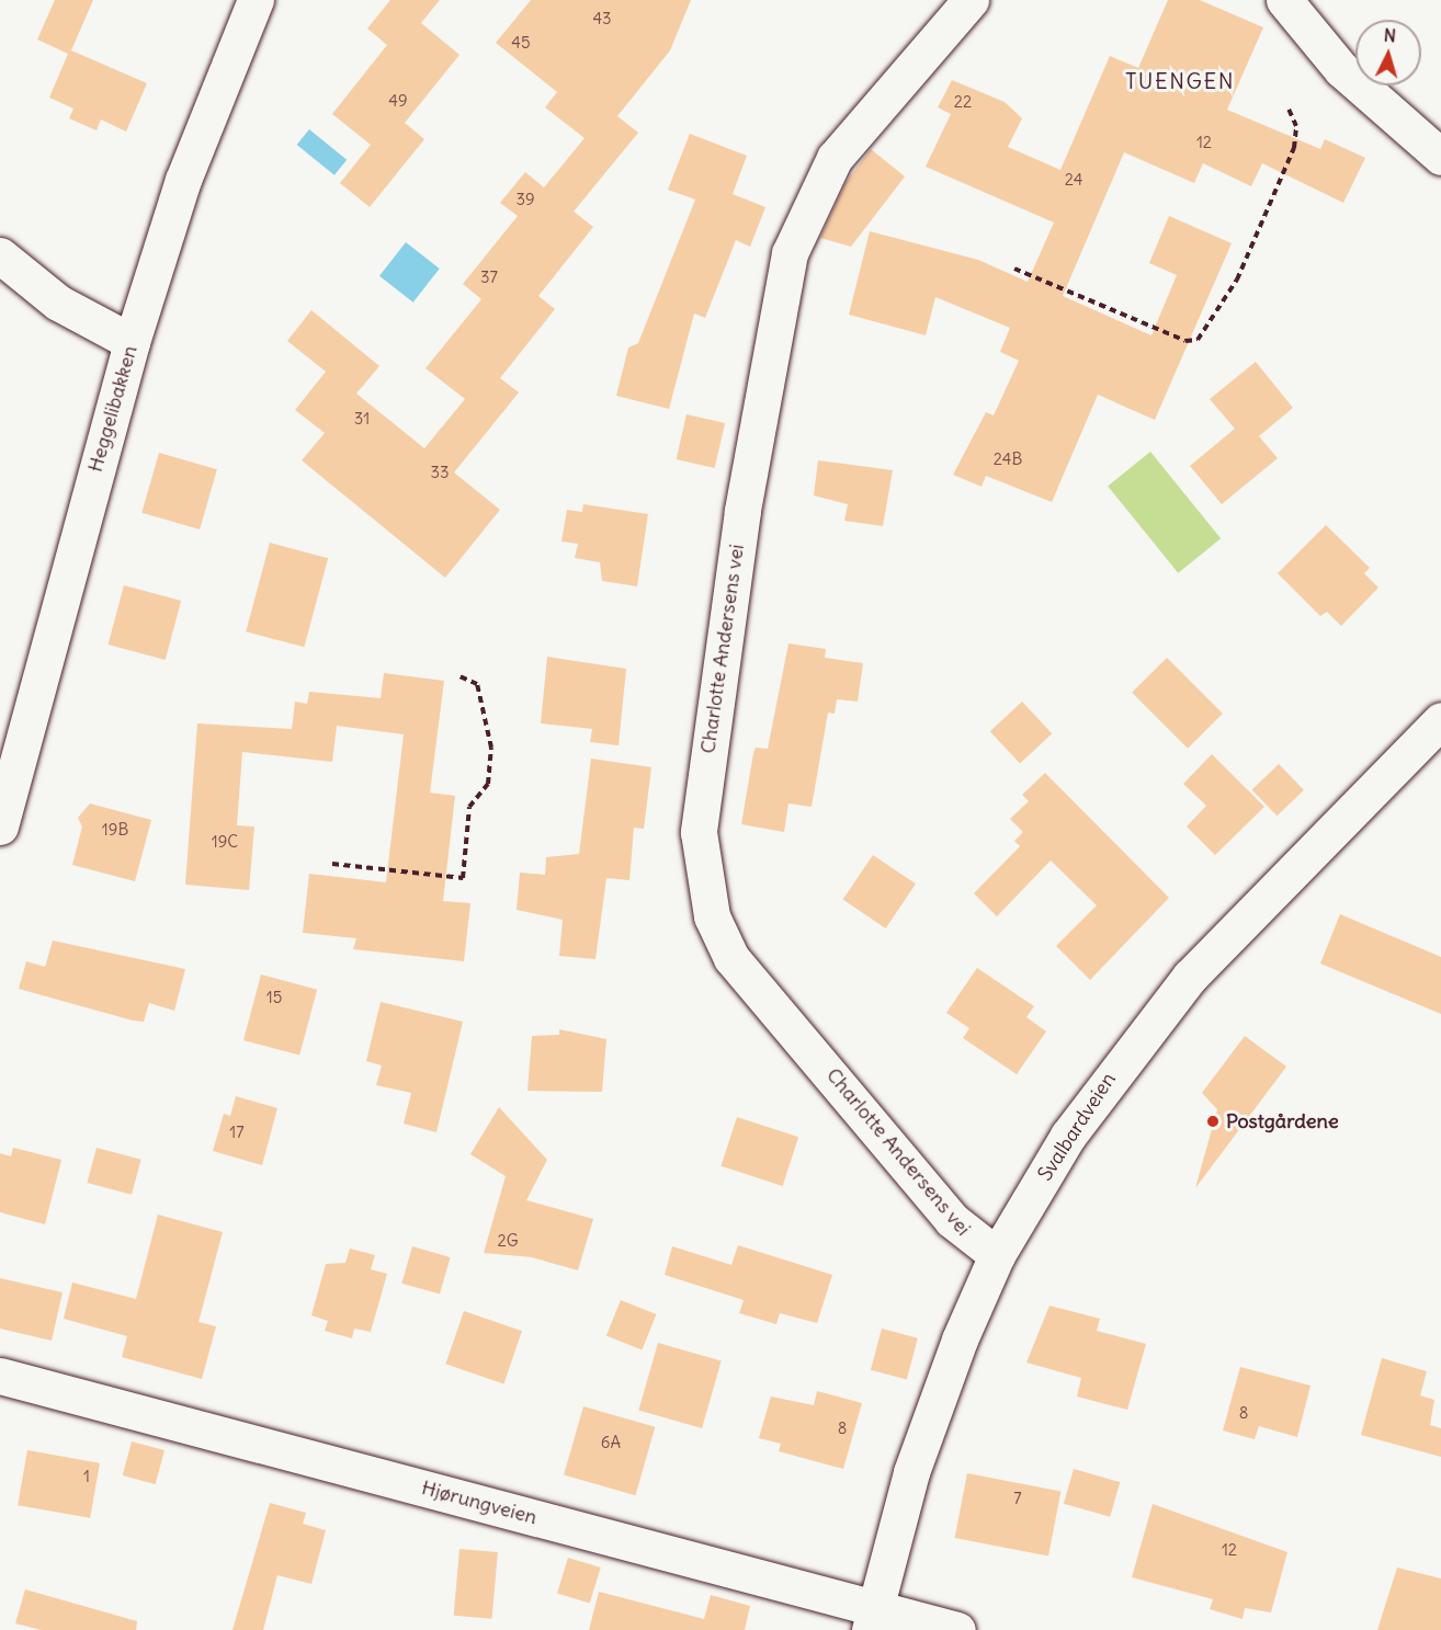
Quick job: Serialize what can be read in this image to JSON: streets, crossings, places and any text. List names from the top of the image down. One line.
{"streets":{"street":["Heggelibakken","Charlotte Andersens vei","Svalbardveien","Hjørungveien"]},"crossings":[["Charlotte Andersens vei","Svalbardveien"],["Svalbardveien","Hjørungveien"]],"districts":["TUENGEN"],"places":["Postgårdene"],"house_numbers":["43","45","49","22","12","24","39","37","31","24B","33","19B","19C","15","17","2G","8","8","6A","1","7","12"],"north":"top"}
